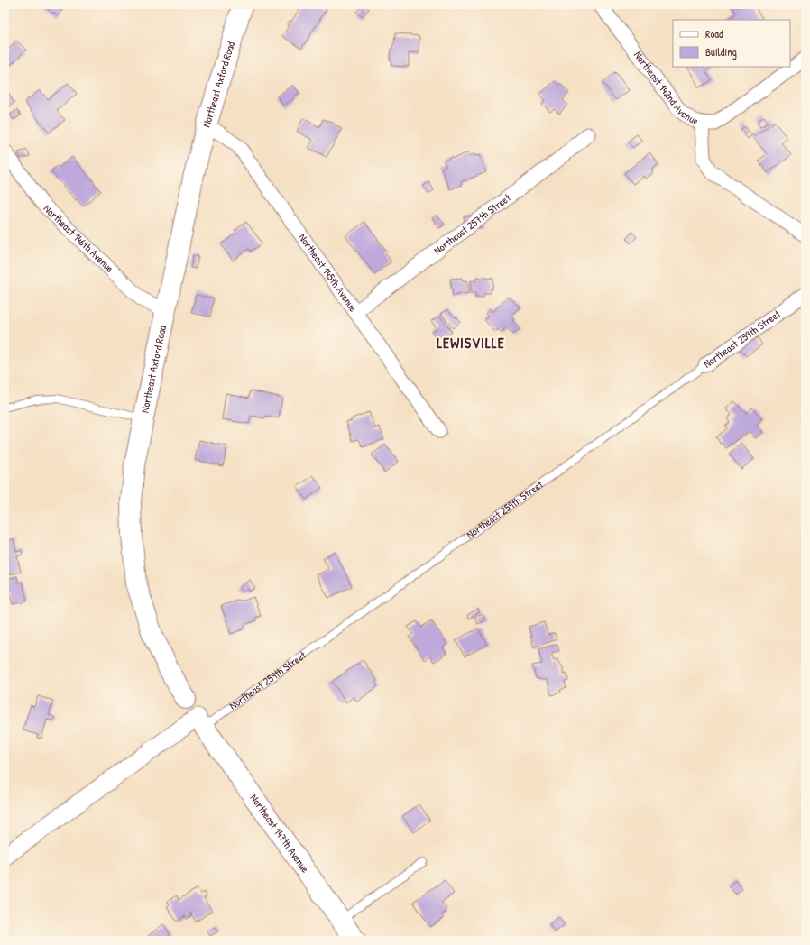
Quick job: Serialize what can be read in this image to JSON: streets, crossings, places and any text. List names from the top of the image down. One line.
{"streets":{"main road":["Northeast Axford Road","Northeast 147th Avenue"],"street":["Northeast 142nd Avenue","Northeast 257th Street","Northeast 146th Avenue","Northeast 145th Avenue","Northeast 259th Street"]},"crossings":[["Northeast Axford Road","Northeast 146th Avenue"],["Northeast Axford Road","Northeast 145th Avenue"],["Northeast Axford Road","Northeast 259th Street"],["Northeast Axford Road","Northeast 147th Avenue"],["Northeast 257th Street","Northeast 145th Avenue"],["Northeast 259th Street","Northeast 147th Avenue"]],"districts":["LEWISVILLE"],"legend":["Road","Building"]}
